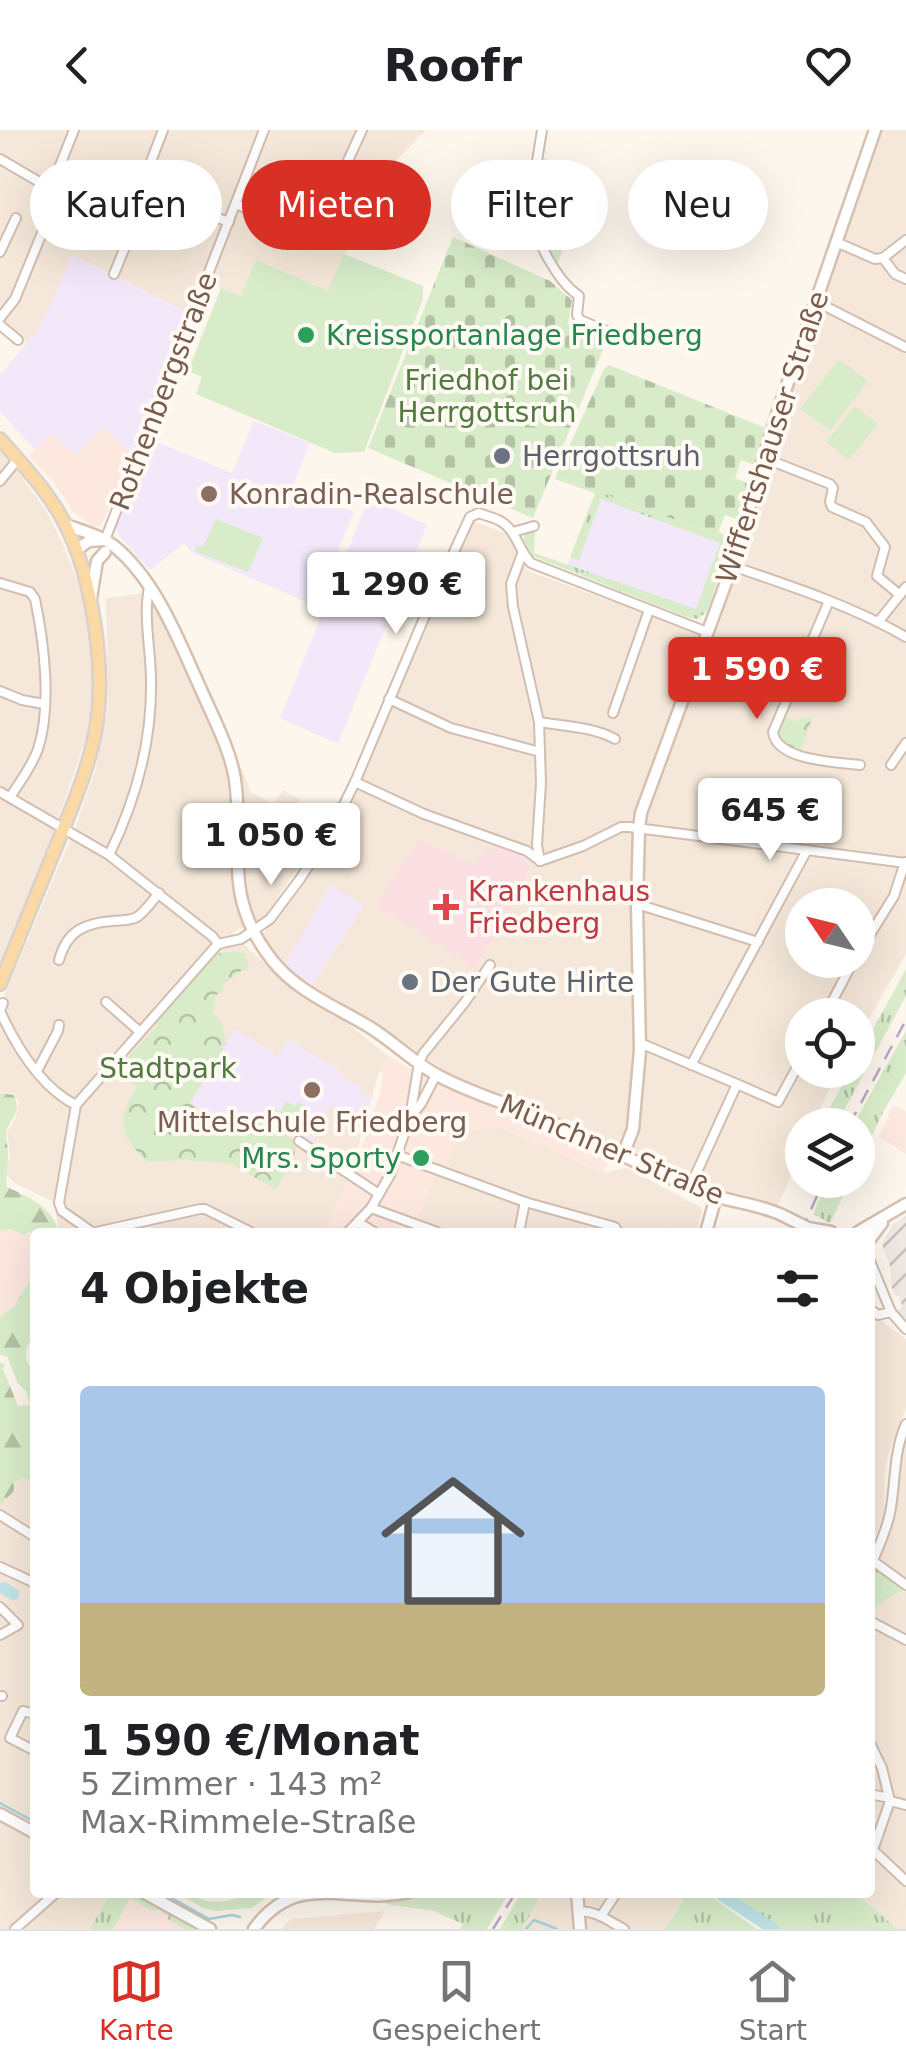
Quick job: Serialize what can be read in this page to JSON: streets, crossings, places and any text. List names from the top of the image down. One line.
{"streets":{"street":["Rothenbergstraße","Wiffertshauser Straße","Münchner Straße"]},"crossings":[["Rothenbergstraße","Münchner Straße"],["Wiffertshauser Straße","Münchner Straße"]],"parks":["Friedhof bei Herrgottsruh","Stadtpark"],"places":{"other":["Kreissportanlage Friedberg","Herrgottsruh","Konradin-Realschule","Der Gute Hirte","Mittelschule Friedberg","Mrs. Sporty"],"health":["Krankenhaus Friedberg"]},"north":"top left","page":{"header":"Roofr","chip":["Kaufen","Mieten","Filter","Neu"],"price":["1 290 €","1 590 €","645 €","1 050 €"],"heading":"4 Objekte","list":[{"name":"1 590 €/Monat","note":"5 Zimmer · 143 m² · Max-Rimmele-Straße"}],"tabs":["Karte","Gespeichert","Start"]}}
